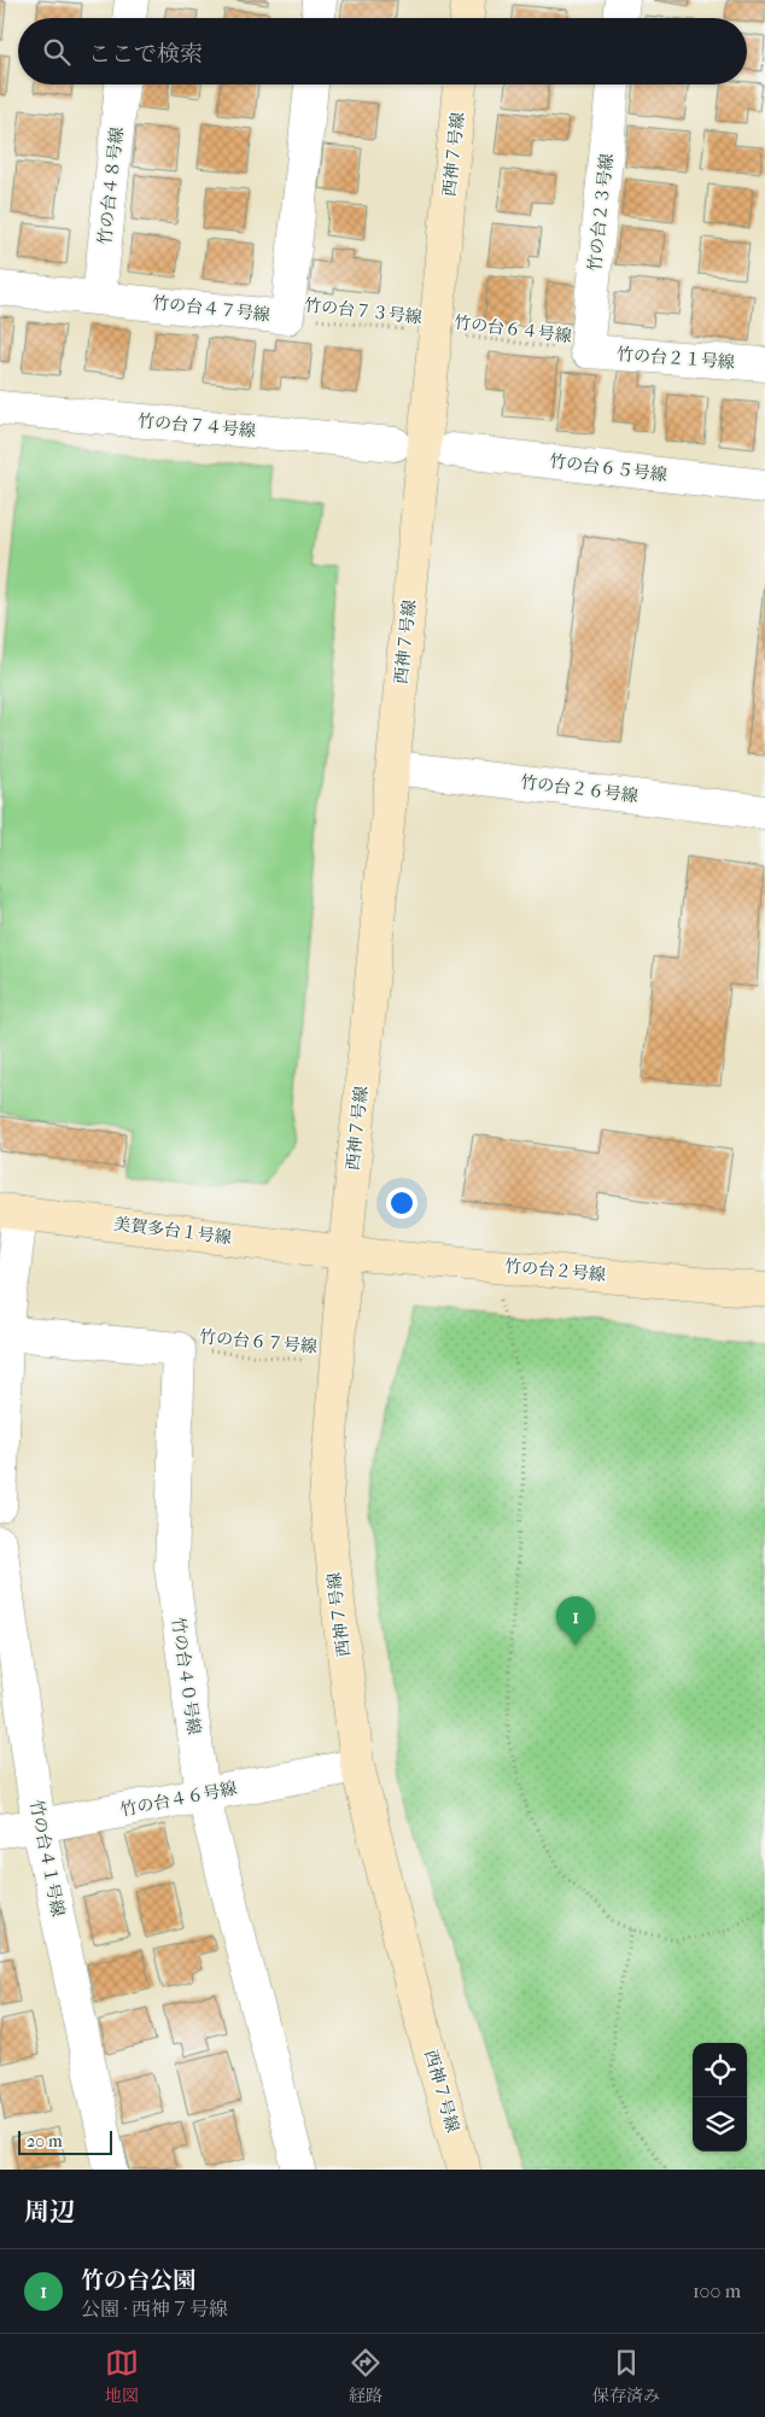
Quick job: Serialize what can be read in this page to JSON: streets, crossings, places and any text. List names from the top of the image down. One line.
{"streets":{"street":["西神７号線","竹の台４８号線","竹の台２３号線","竹の台４７号線","竹の台２１号線","竹の台７４号線","竹の台６５号線","竹の台２６号線","美賀多台１号線","竹の台２号線","竹の台４０号線","竹の台４６号線","竹の台４１号線"],"path":["竹の台７３号線","竹の台６４号線","竹の台６７号線"]},"crossings":[["西神７号線","竹の台７３号線"],["西神７号線","竹の台６４号線"],["西神７号線","竹の台２６号線"],["西神７号線","美賀多台１号線"],["西神７号線","竹の台２号線"],["西神７号線","竹の台６７号線"],["西神７号線","竹の台４６号線"],["竹の台４８号線","竹の台４７号線"],["竹の台２３号線","竹の台６４号線"],["竹の台２３号線","竹の台２１号線"],["竹の台４７号線","竹の台７３号線"],["竹の台７３号線","竹の台６４号線"],["竹の台６４号線","竹の台２１号線"],["美賀多台１号線","竹の台２号線"],["竹の台６７号線","竹の台４０号線"],["竹の台４０号線","竹の台４６号線"],["竹の台４６号線","竹の台４１号線"]],"scale_bar":"20 m","page":{"search":"ここで検索","pins":"1","scale":"20 m","heading":"周辺","list":[{"mark":"1","name":"竹の台公園","note":"公園 · 西神７号線","value":"100 m"}],"nav":["地図","経路","保存済み"]}}
